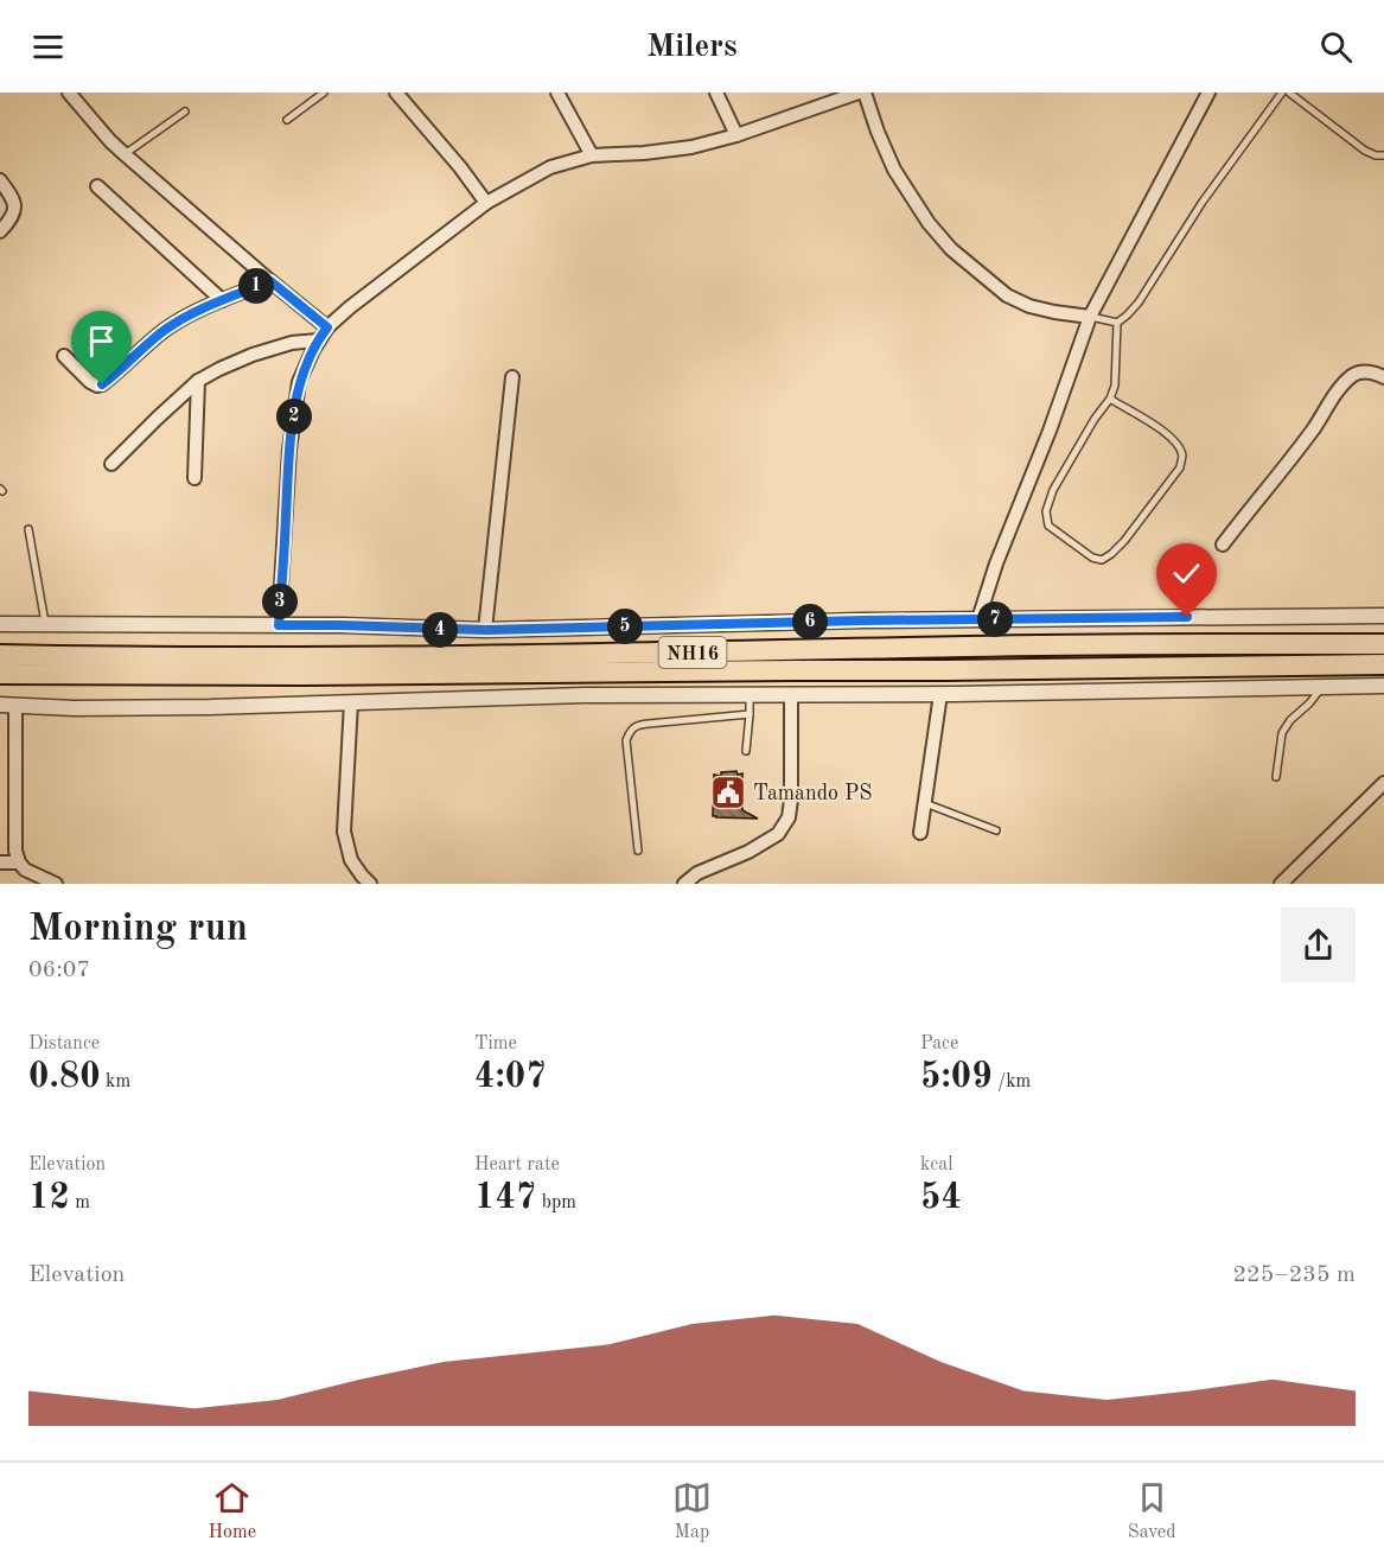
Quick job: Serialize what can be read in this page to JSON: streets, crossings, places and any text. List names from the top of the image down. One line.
{"streets":{"highway":["NH16"]},"places":{"public building":["Tamando PS"]},"page":{"header":"Milers","pins":["1","2","3","7","6","5","4"],"heading":["Morning run","06:07"],"stats":[["Distance","0.80 km"],["Time","4:07"],["Pace","5:09 /km"],["Elevation","12 m"],["Heart rate","147 bpm"],["kcal","54"]],"chart":["Elevation","225–235 m"],"tabs":["Home","Map","Saved"]}}
